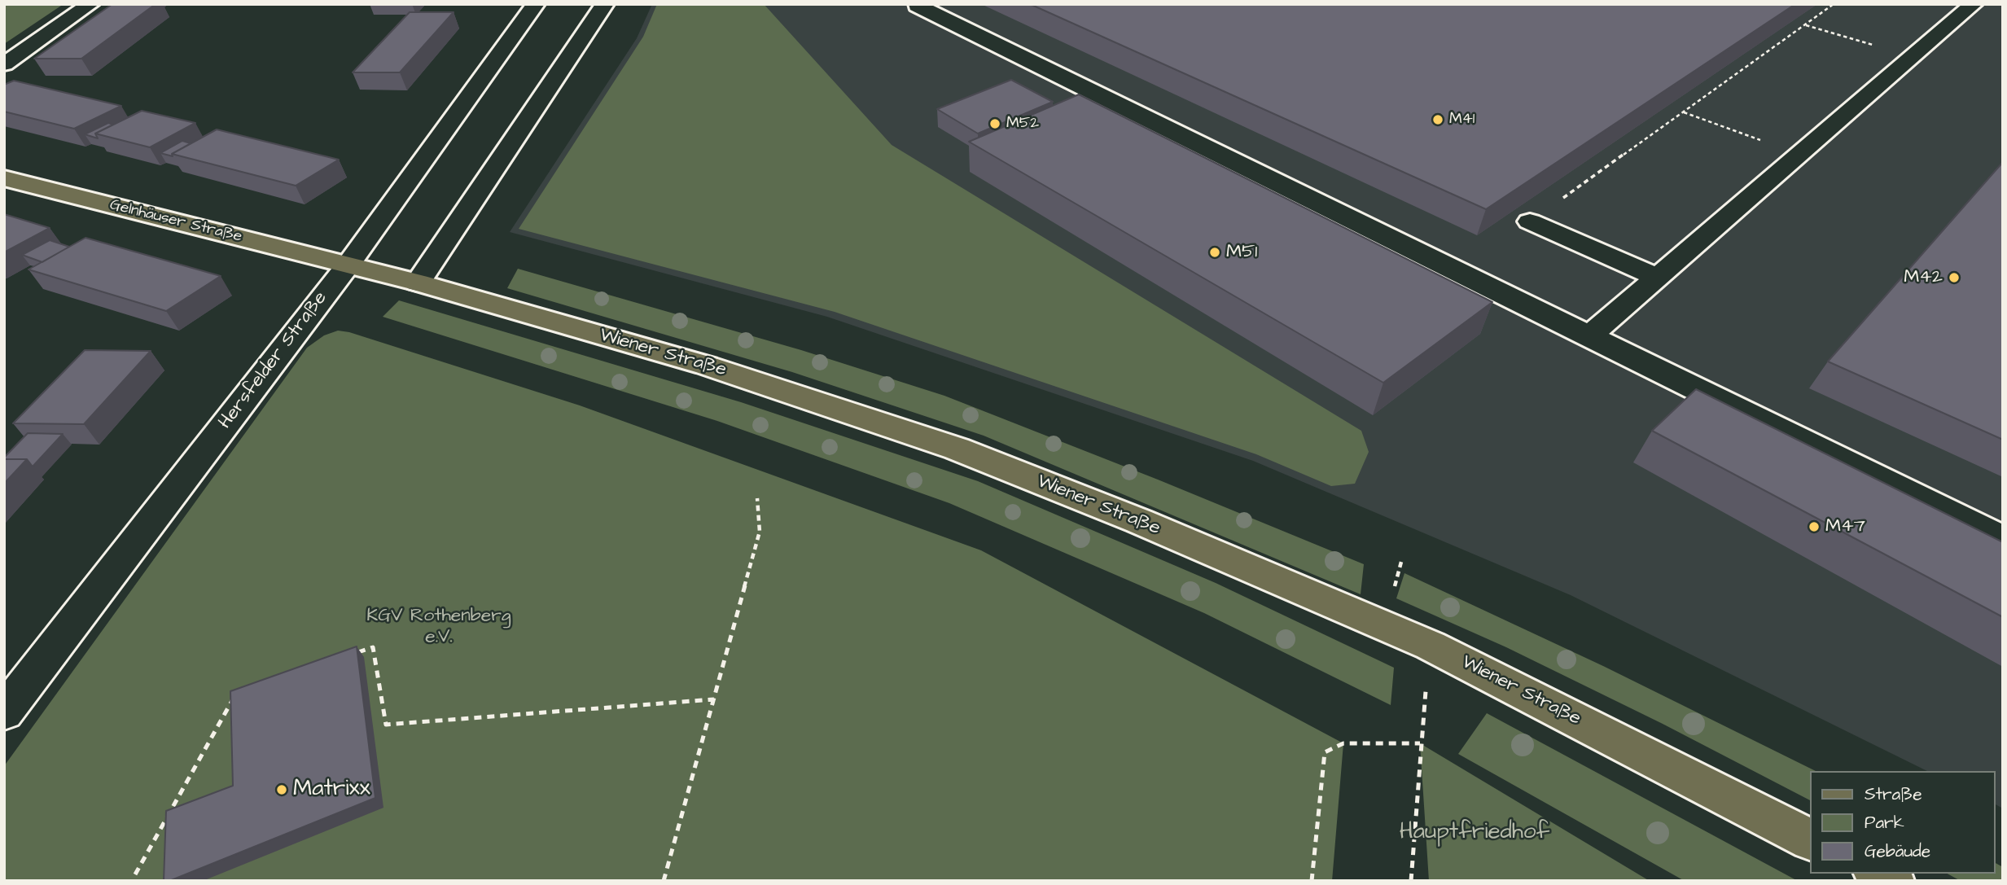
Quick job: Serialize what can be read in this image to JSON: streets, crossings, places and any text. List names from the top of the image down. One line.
{"streets":{"main road":["Gelnhäuser Straße","Wiener Straße"],"street":["Hersfelder Straße"]},"crossings":[["Gelnhäuser Straße","Wiener Straße"],["Gelnhäuser Straße","Hersfelder Straße"],["Wiener Straße","Hersfelder Straße"]],"parks":["KGV Rothenberg e.V.","Hauptfriedhof"],"places":["M41","M52","M51","M42","M47","Matrixx"],"legend":["Straße","Park","Gebäude"]}
